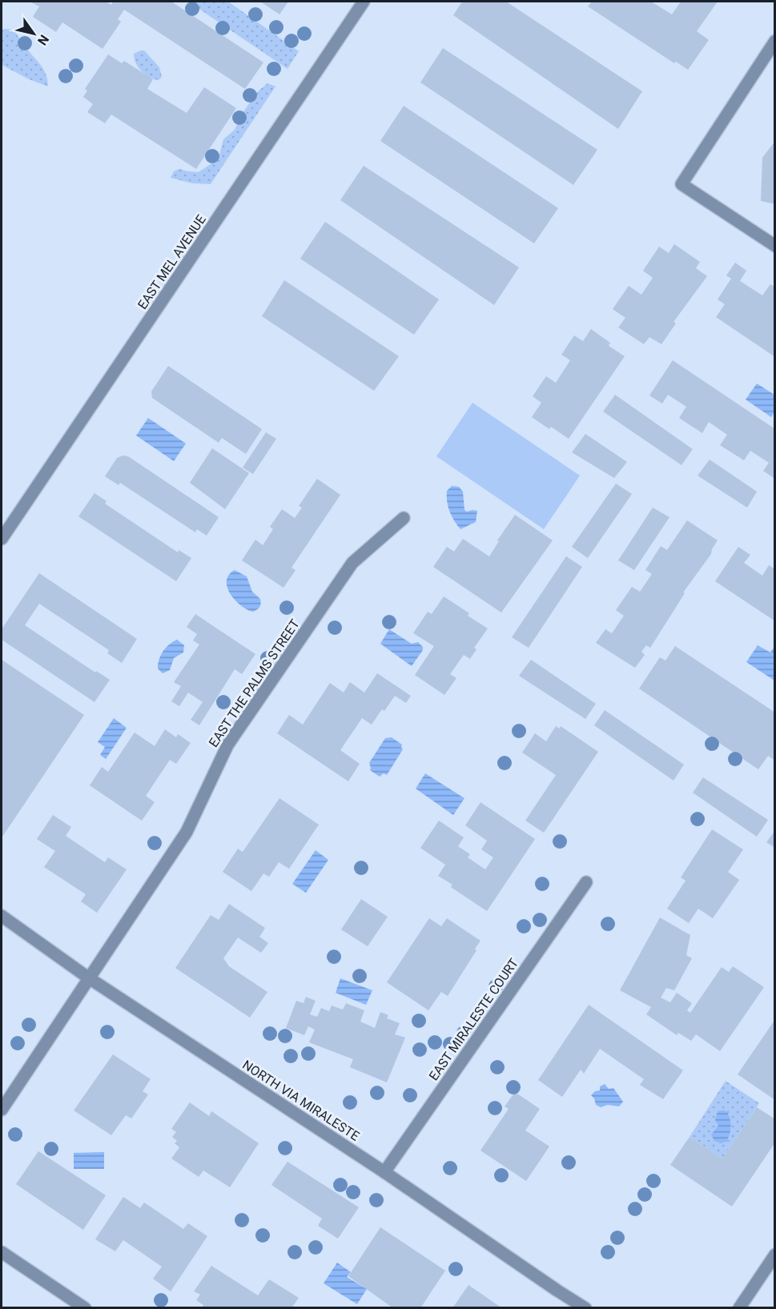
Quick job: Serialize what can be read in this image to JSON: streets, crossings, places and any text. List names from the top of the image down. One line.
{"streets":{"street":["EAST MEL AVENUE","EAST THE PALMS STREET","EAST MIRALESTE COURT","NORTH VIA MIRALESTE"]},"crossings":[["EAST THE PALMS STREET","NORTH VIA MIRALESTE"],["EAST MIRALESTE COURT","NORTH VIA MIRALESTE"]],"north":"bottom right"}
